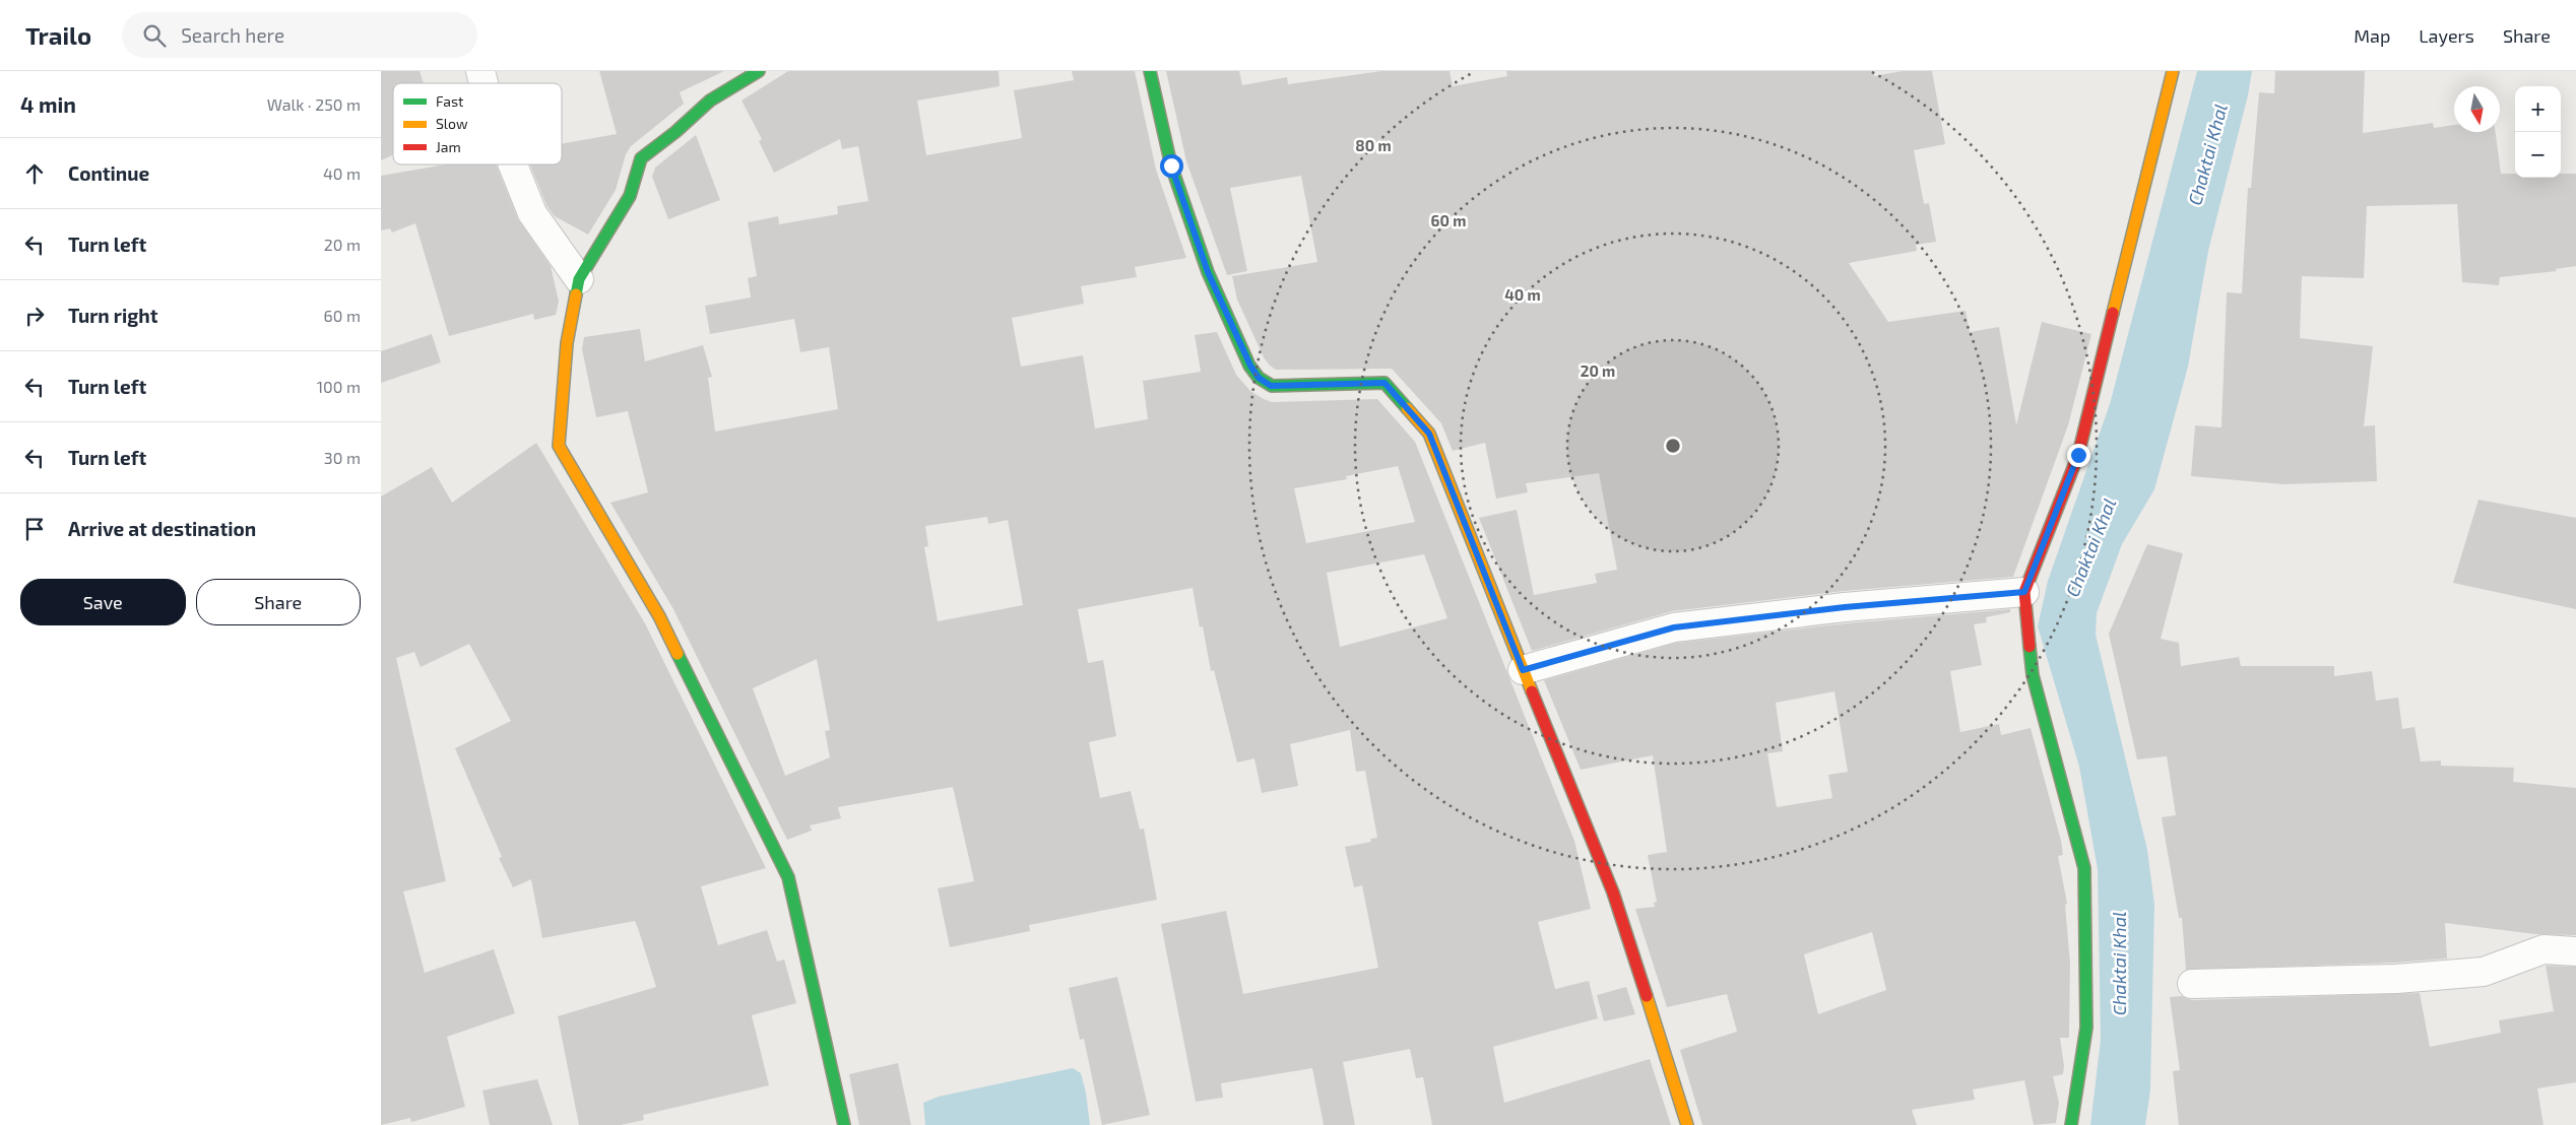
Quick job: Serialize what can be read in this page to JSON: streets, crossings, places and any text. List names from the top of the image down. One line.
{"water":["Chaktai Khal"],"legend":["Fast","Slow","Jam"],"north":"bottom","page":{"header":"Trailo","search":"Search here","nav":["Map","Layers","Share"],"heading":["4 min","Walk · 250 m"],"map_buttons":["+","−"],"list":[["Continue","40 m"],["Turn left","20 m"],["Turn right","60 m"],["Turn left","100 m"],["Turn left","30 m"],"Arrive at destination"],"buttons":["Save","Share"]},"rings":["80 m","60 m","40 m","20 m"]}
